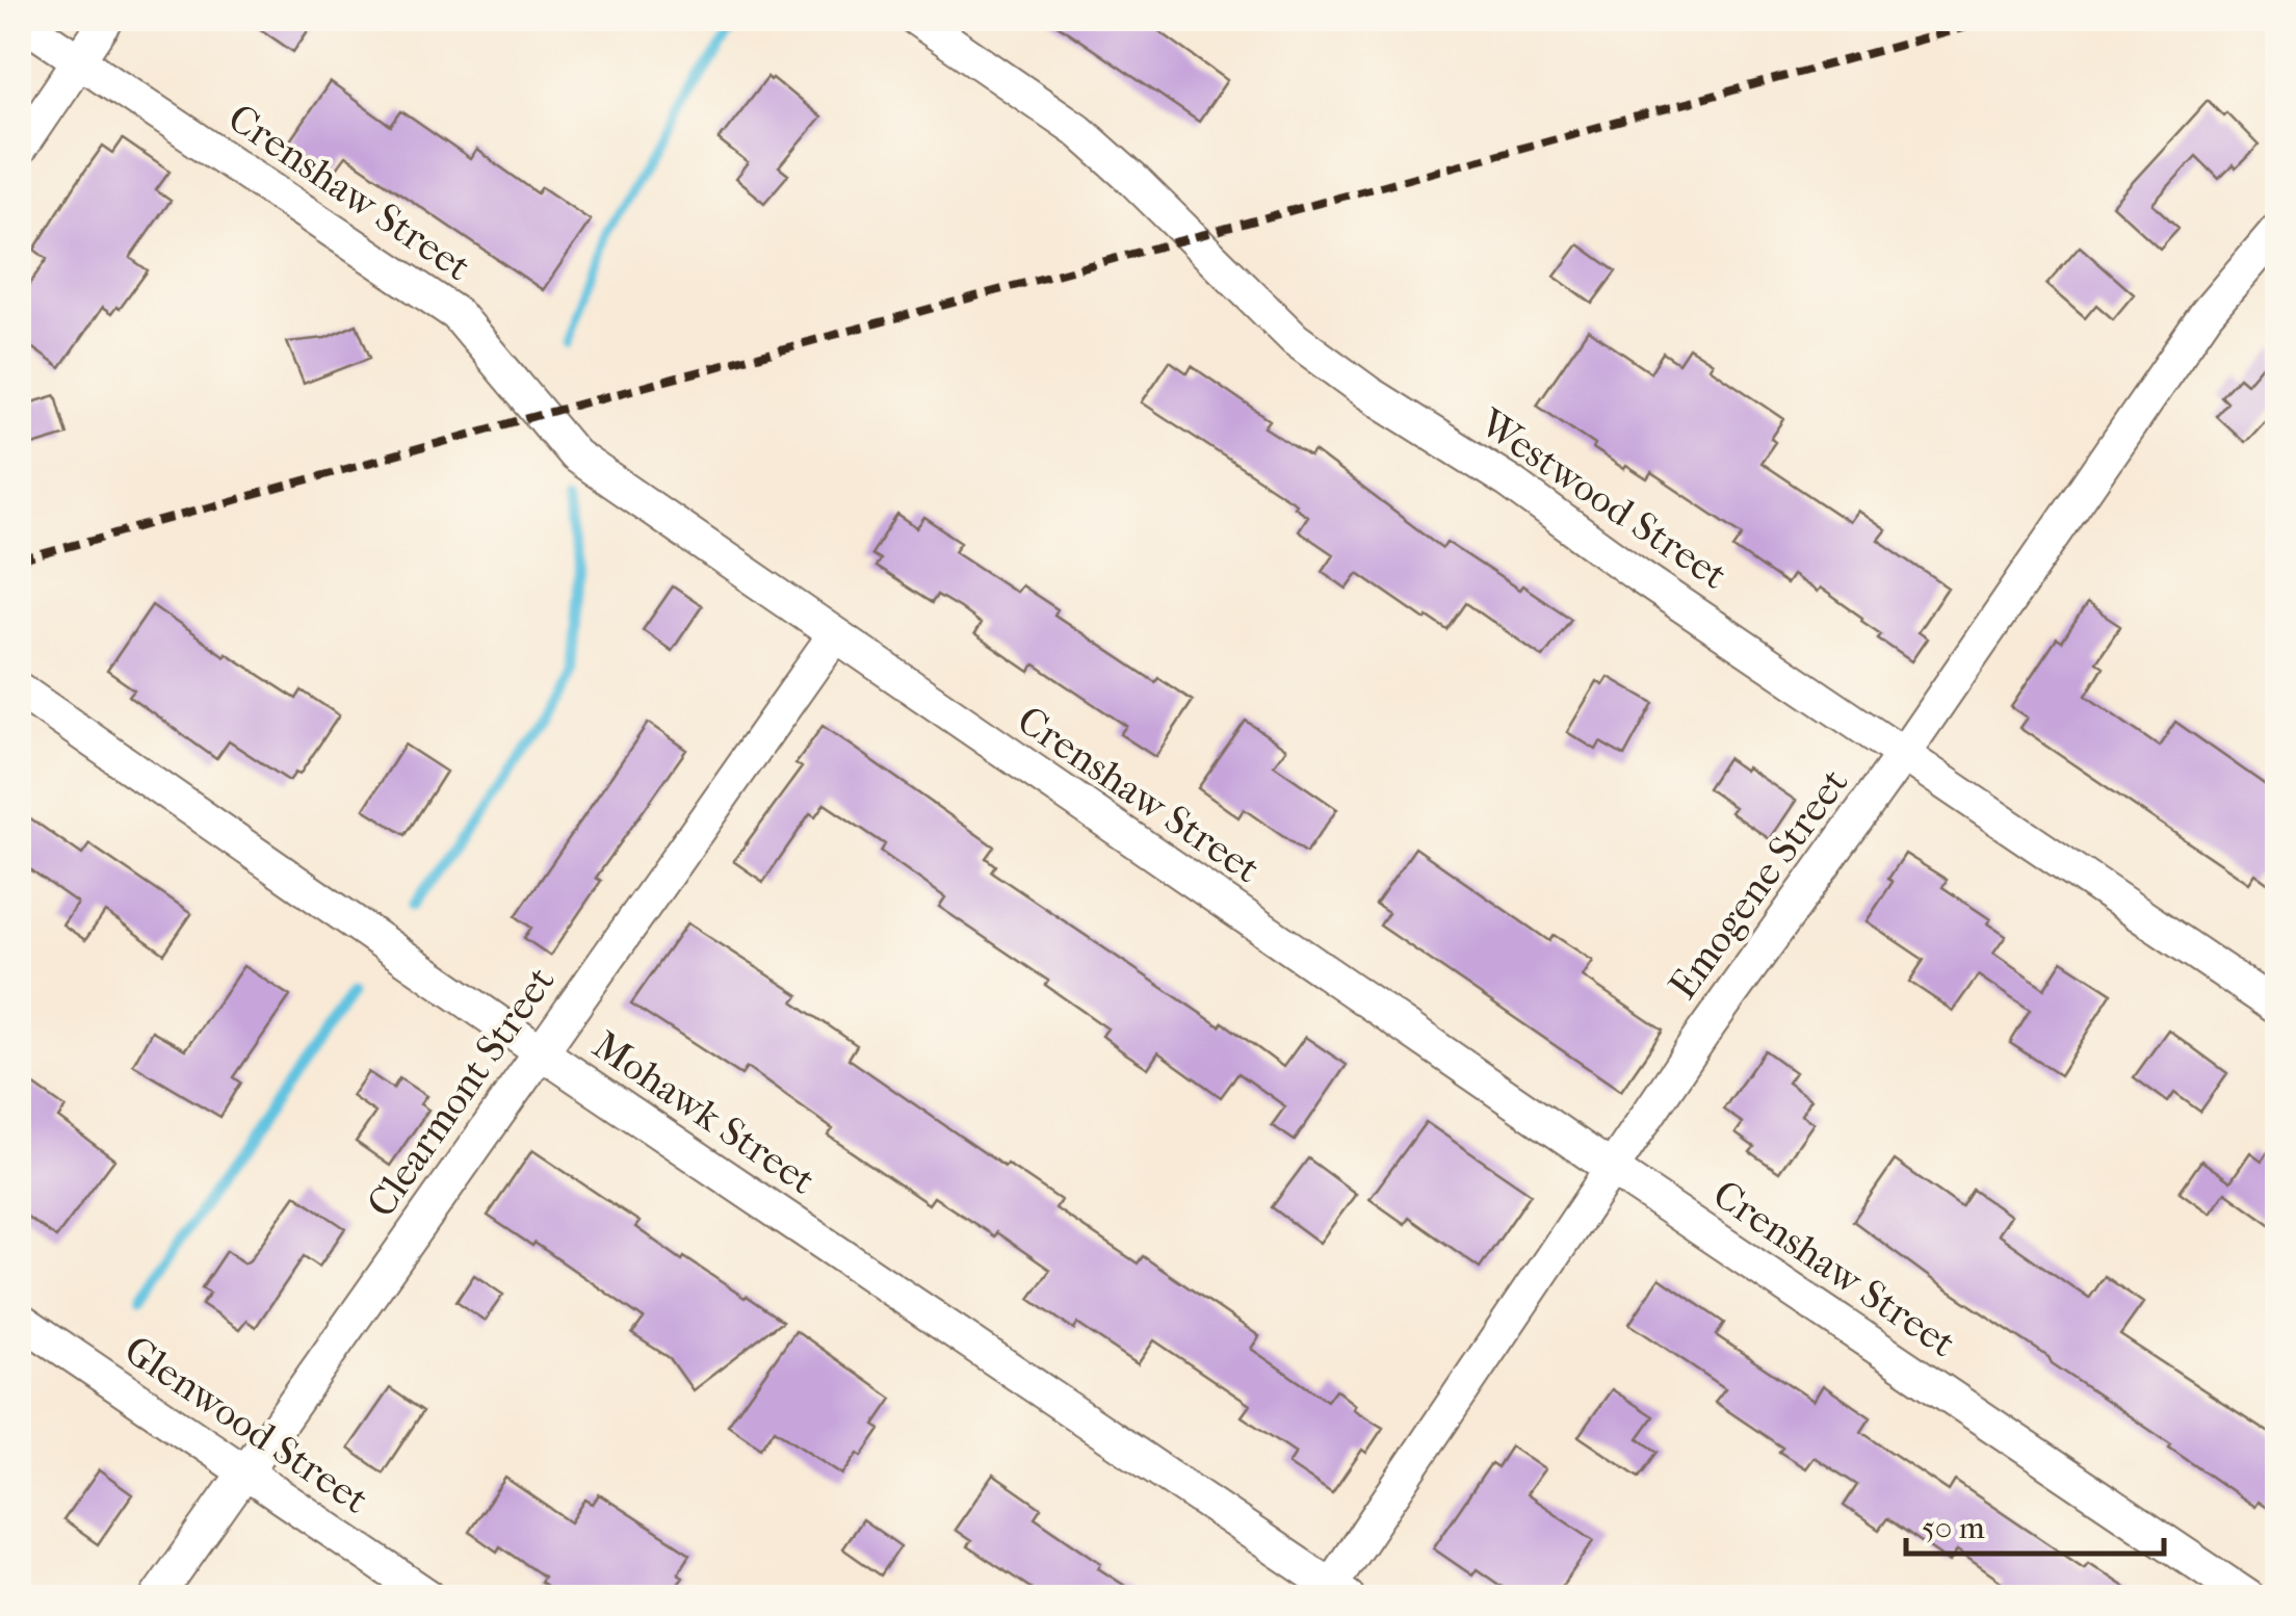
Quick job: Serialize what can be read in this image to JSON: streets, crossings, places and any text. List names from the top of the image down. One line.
{"streets":{"street":["Crenshaw Street","Westwood Street","Emogene Street","Clearmont Street","Mohawk Street","Glenwood Street"]},"crossings":[["Crenshaw Street","Emogene Street"],["Crenshaw Street","Clearmont Street"],["Westwood Street","Emogene Street"],["Emogene Street","Mohawk Street"],["Clearmont Street","Mohawk Street"],["Clearmont Street","Glenwood Street"]],"scale_bar":"50 m"}
